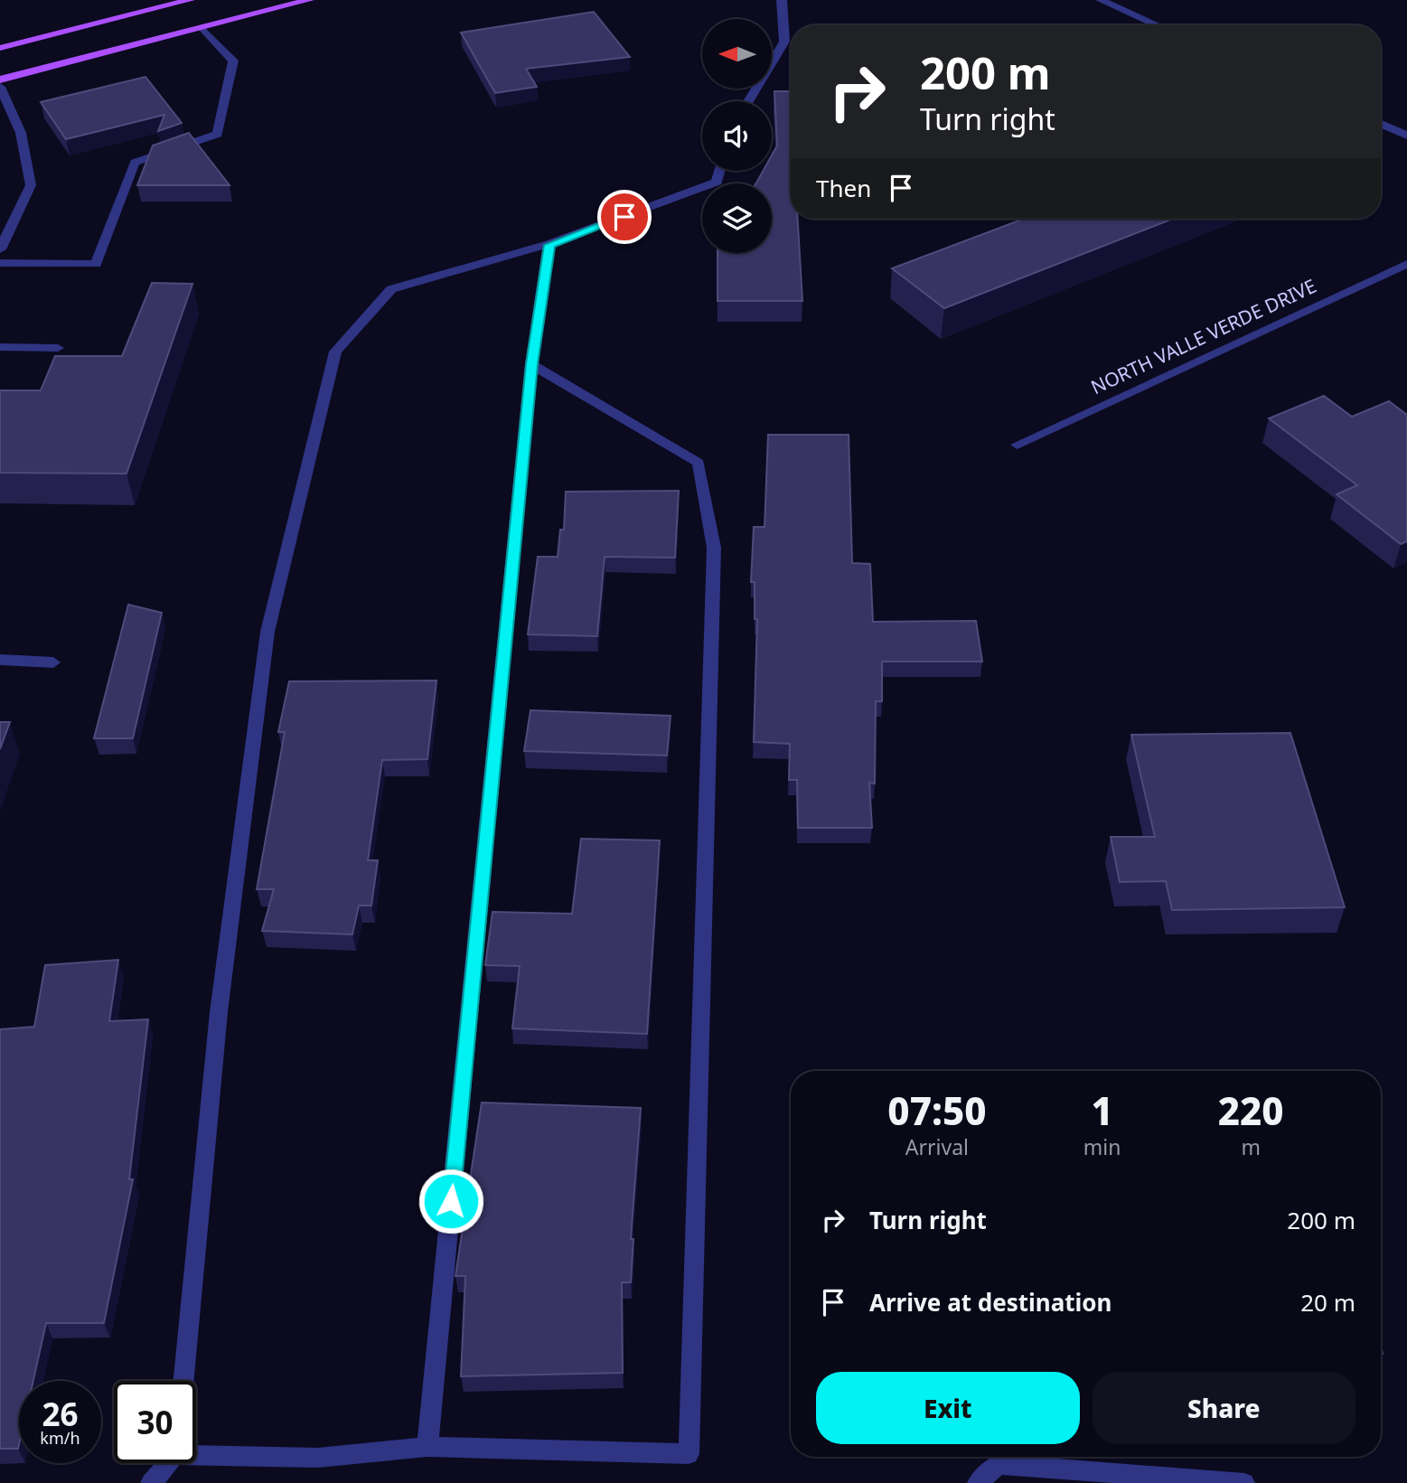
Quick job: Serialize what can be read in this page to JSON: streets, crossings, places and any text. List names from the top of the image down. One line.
{"streets":{"street":["NORTH VALLE VERDE DRIVE"]},"north":"left","page":{"turn":["200 m","Turn right"],"then":"Then","eta":["07:50","Arrival","1","min","220","m"],"list":[{"name":"Turn right","value":"200 m"},{"name":"Arrive at destination","value":"20 m"}],"buttons":["Exit","Share"],"speed":"26 km/h","limit":"30"}}
